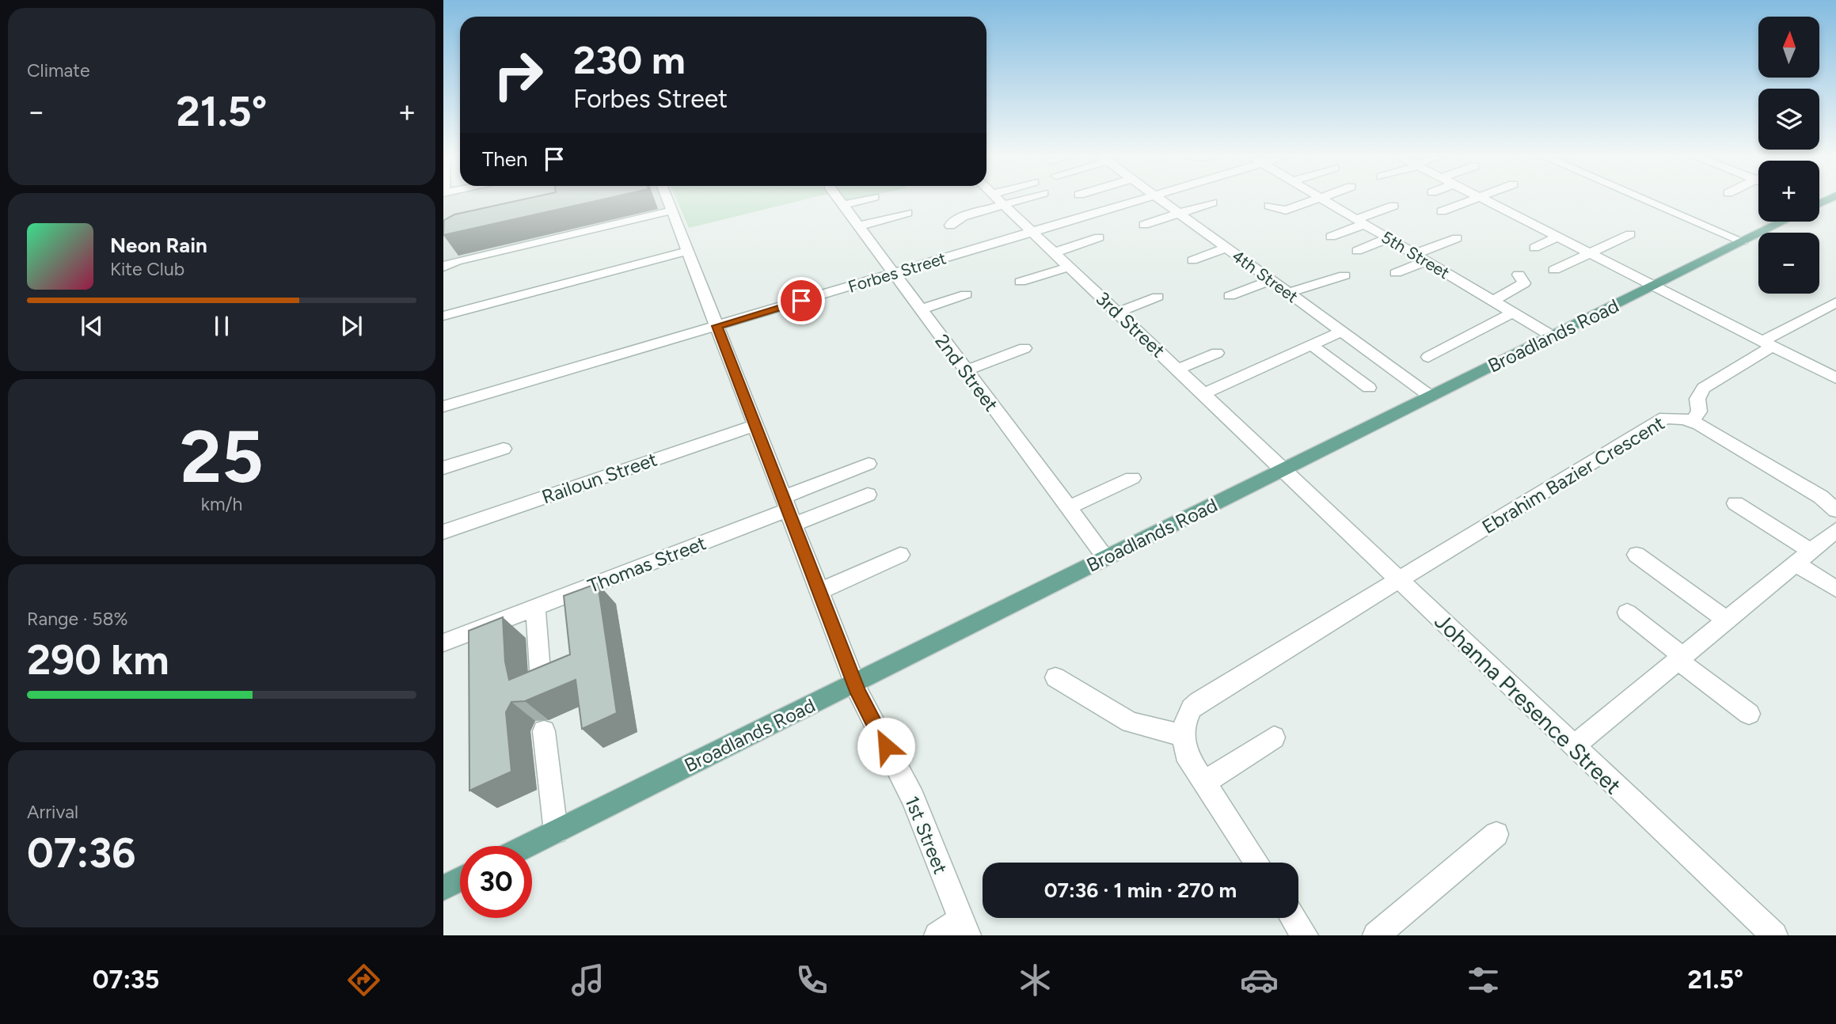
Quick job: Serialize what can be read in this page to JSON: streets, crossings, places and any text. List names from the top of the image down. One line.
{"streets":{"main road":["Broadlands Road"],"street":["5th Street","Forbes Street","4th Street","3rd Street","2nd Street","Ebrahim Bazier Crescent","Railoun Street","Thomas Street","Johanna Presence Street","1st Street"]},"crossings":[["5th Street","Broadlands Road"],["Forbes Street","3rd Street"],["Forbes Street","2nd Street"],["Forbes Street","1st Street"],["4th Street","Broadlands Road"],["3rd Street","Broadlands Road"],["3rd Street","Johanna Presence Street"],["Broadlands Road","2nd Street"],["Broadlands Road","Johanna Presence Street"],["Broadlands Road","1st Street"],["Ebrahim Bazier Crescent","Johanna Presence Street"],["Railoun Street","1st Street"],["Thomas Street","1st Street"]],"north":"top","page":{"tile":["Climate",["25","km/h"],["Range · 58%","290 km"],["Arrival","07:36"]],"map_buttons":["+","−"],"turn":["230 m","Forbes Street"],"heat":["−","21.5°","+"],"then":"Then","song":["Neon Rain","Kite Club"],"limit":"30","trip":"07:36 · 1 min · 270 m","tabs":["07:35","21.5°"]}}
